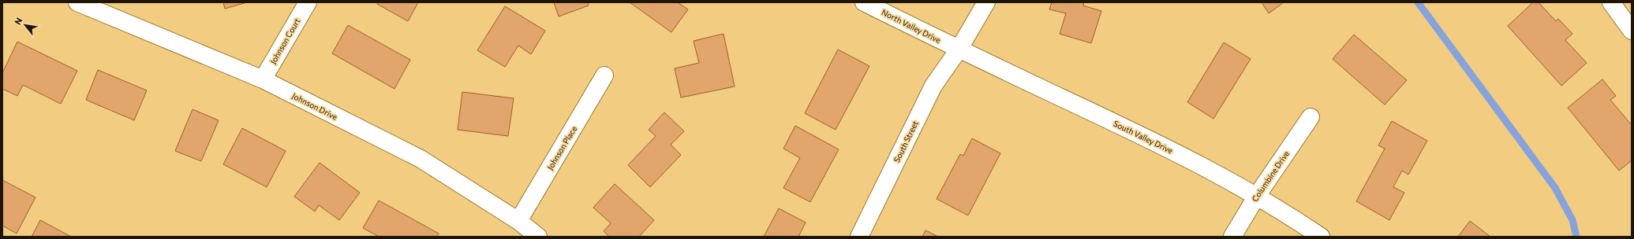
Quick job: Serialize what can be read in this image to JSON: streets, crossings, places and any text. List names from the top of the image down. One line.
{"streets":{"street":["North Valley Drive","Johnson Court","Johnson Drive","South Valley Drive","South Street","Johnson Place","Columbine Drive"]},"crossings":[["North Valley Drive","South Valley Drive"],["North Valley Drive","South Street"],["Johnson Court","Johnson Drive"],["Johnson Drive","Johnson Place"],["South Valley Drive","South Street"],["South Valley Drive","Columbine Drive"]],"north":"top left"}
